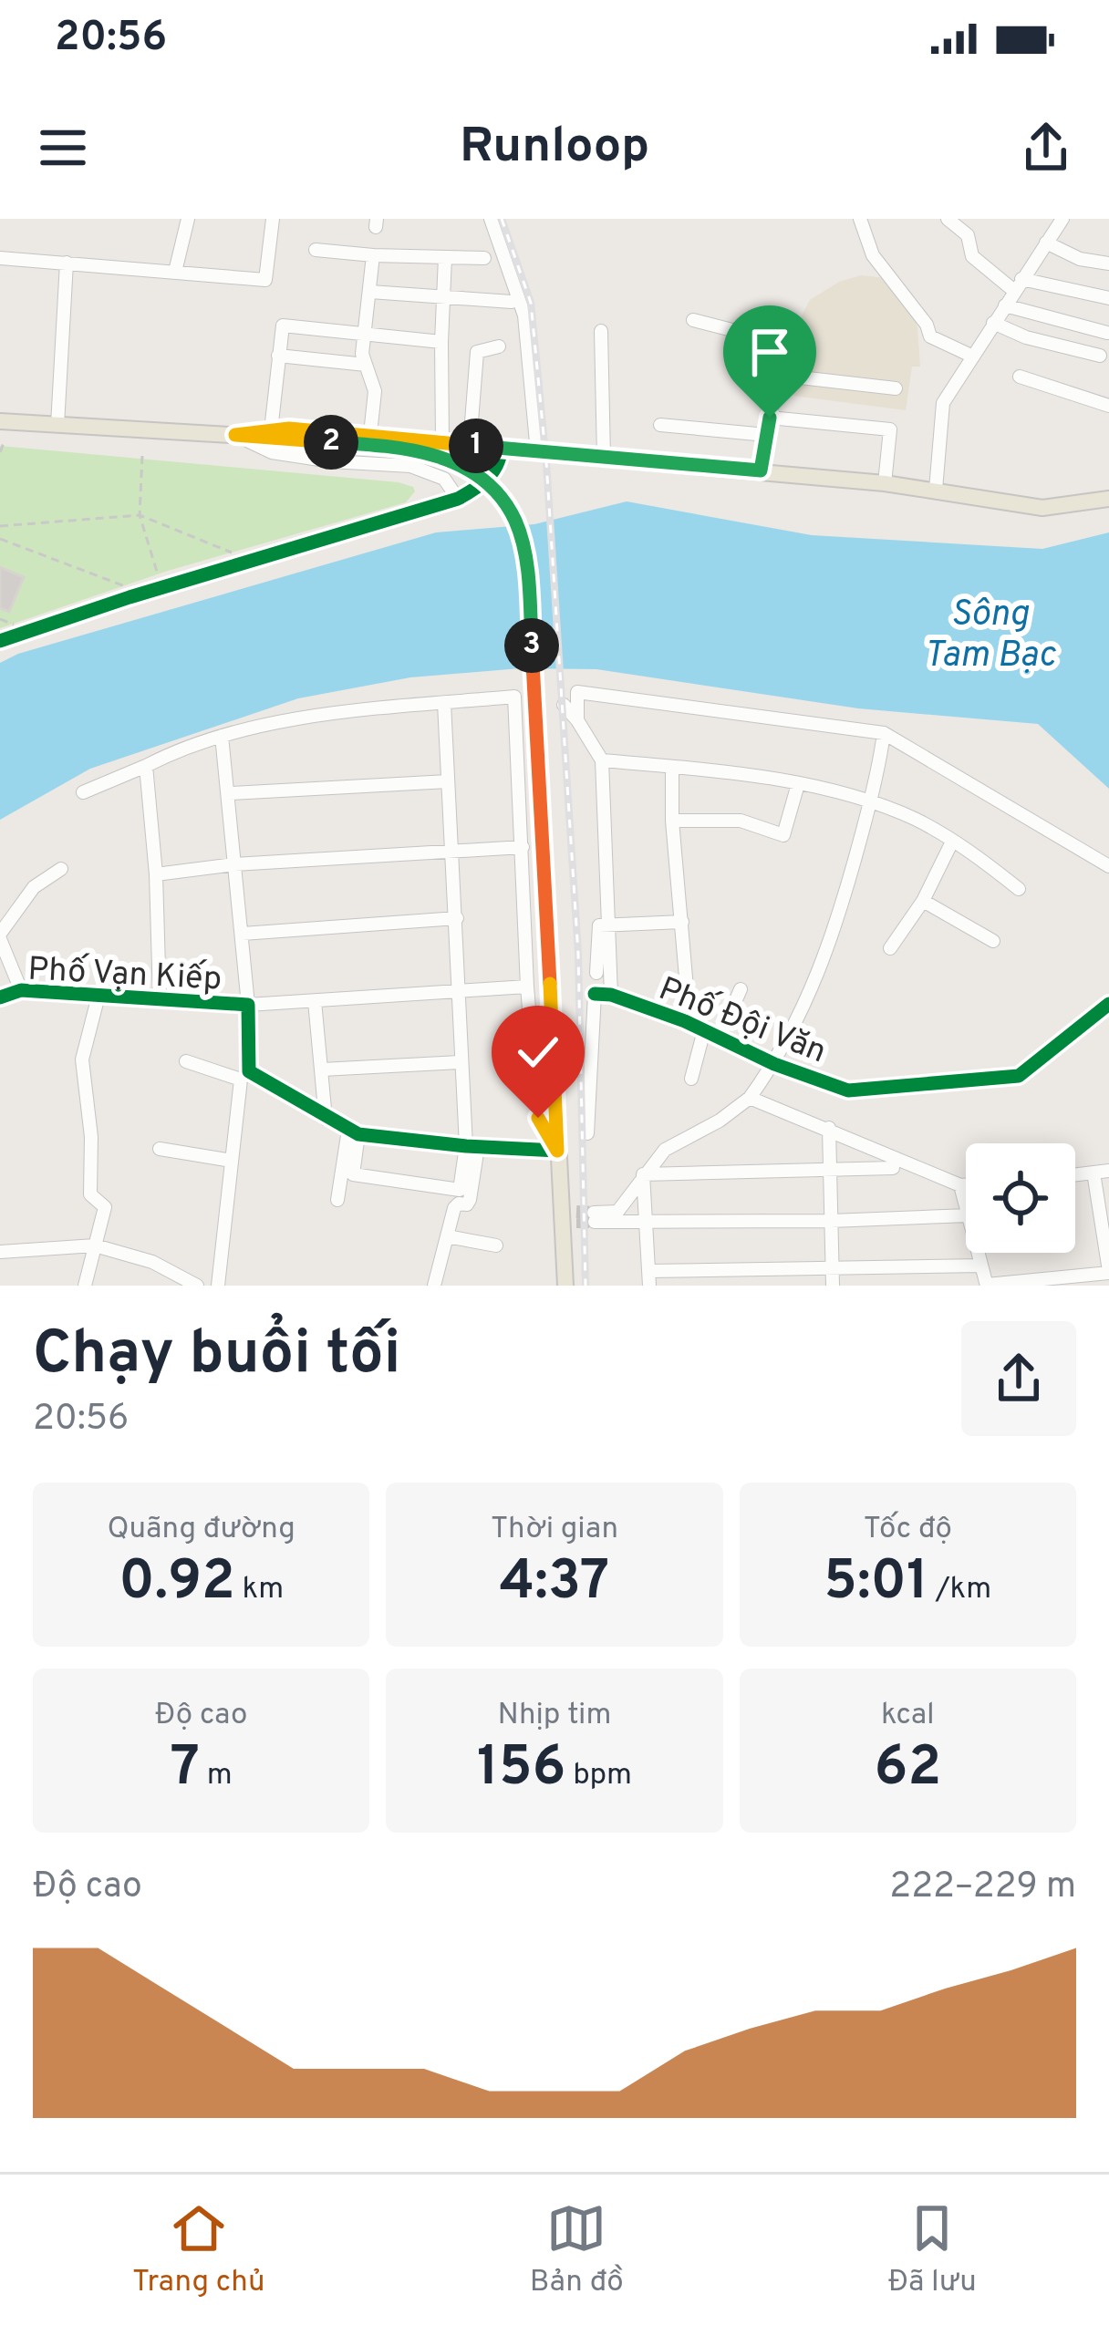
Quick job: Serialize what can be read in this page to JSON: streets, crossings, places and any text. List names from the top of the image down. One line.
{"streets":{"street":["Phố Vạn Kiếp","Phố Đội Văn"]},"water":["Sông Tam Bạc"],"page":{"status":"20:56","header":"Runloop","pins":["2","1","3"],"heading":["Chạy buổi tối","20:56"],"stats":[["Quãng đường","0.92 km"],["Thời gian","4:37"],["Tốc độ","5:01 /km"],["Độ cao","7 m"],["Nhịp tim","156 bpm"],["kcal","62"]],"chart":["Độ cao","222–229 m"],"tabs":["Trang chủ","Bản đồ","Đã lưu"]}}
